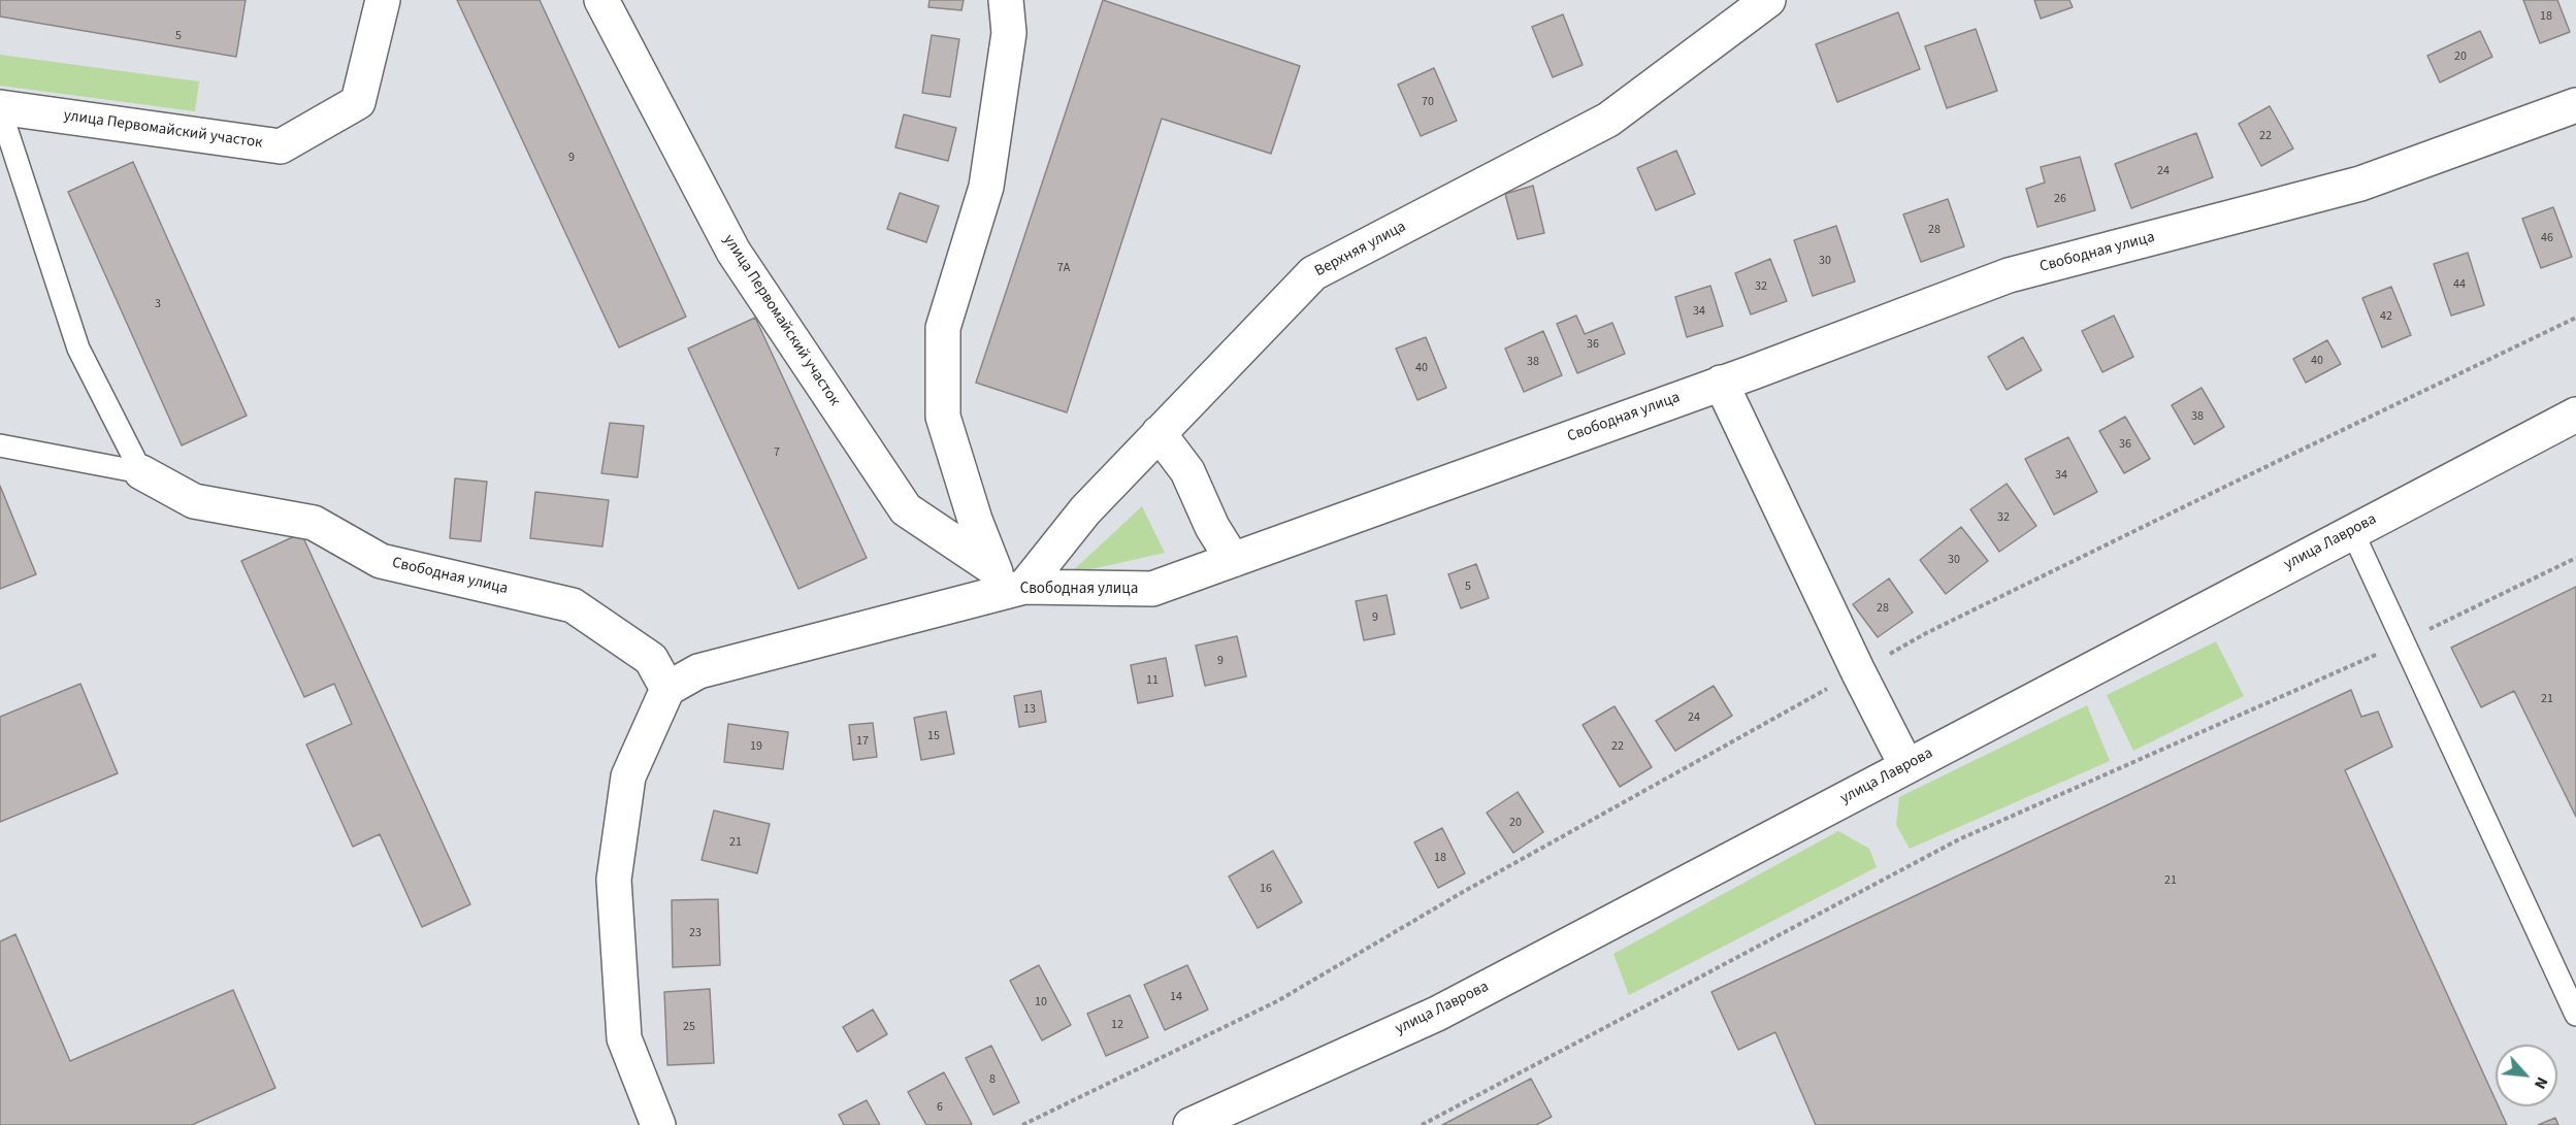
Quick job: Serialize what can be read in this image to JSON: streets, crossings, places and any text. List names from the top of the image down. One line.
{"streets":{"street":["улица Первомайский участок","Верхняя улица","Свободная улица","улица Лаврова"]},"crossings":[["улица Первомайский участок","Верхняя улица"],["улица Первомайский участок","Свободная улица"],["Верхняя улица","Свободная улица"]],"house_numbers":["18","5","20","70","22","9","24","26","28","46","30","7А","44","32","3","34","42","36","40","38","40","38","36","7","34","32","30","5","28","9","9","11","21","13","24","15","17","19","22","20","21","18","21","16","23","14","10","12","25","8","6"],"north":"bottom right"}
